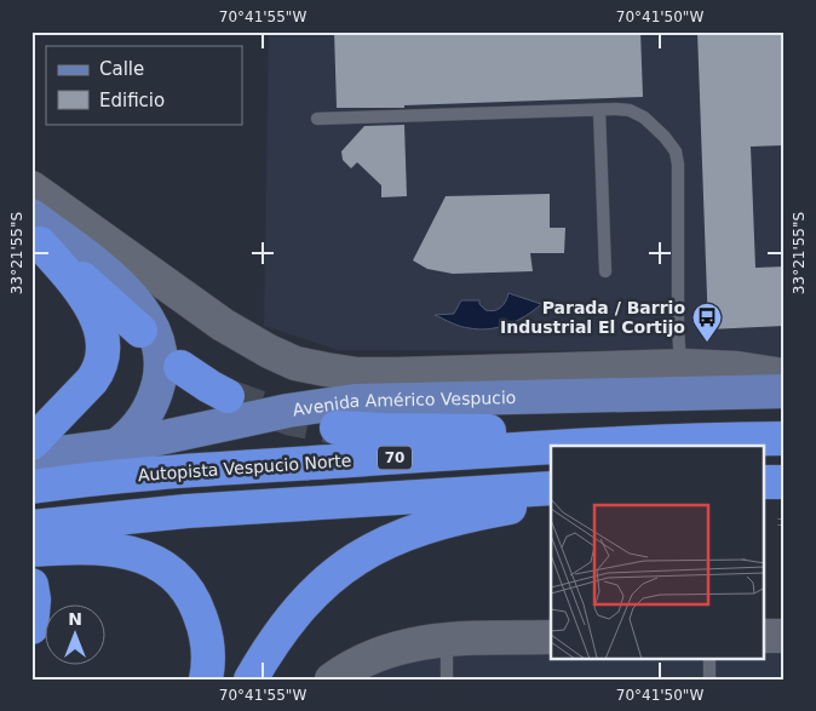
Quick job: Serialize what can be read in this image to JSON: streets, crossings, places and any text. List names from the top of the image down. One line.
{"streets":{"highway":["70","Autopista Vespucio Norte"],"main road":["Avenida Américo Vespucio"]},"crossings":[["Avenida Américo Vespucio","Autopista Vespucio Norte"]],"places":{"bus stop":["Parada / Barrio Industrial El Cortijo"]},"legend":["Calle","Edificio"],"north":"top","coordinates":["70°41'55\"W","70°41'50\"W","33°21'55\"S"]}
